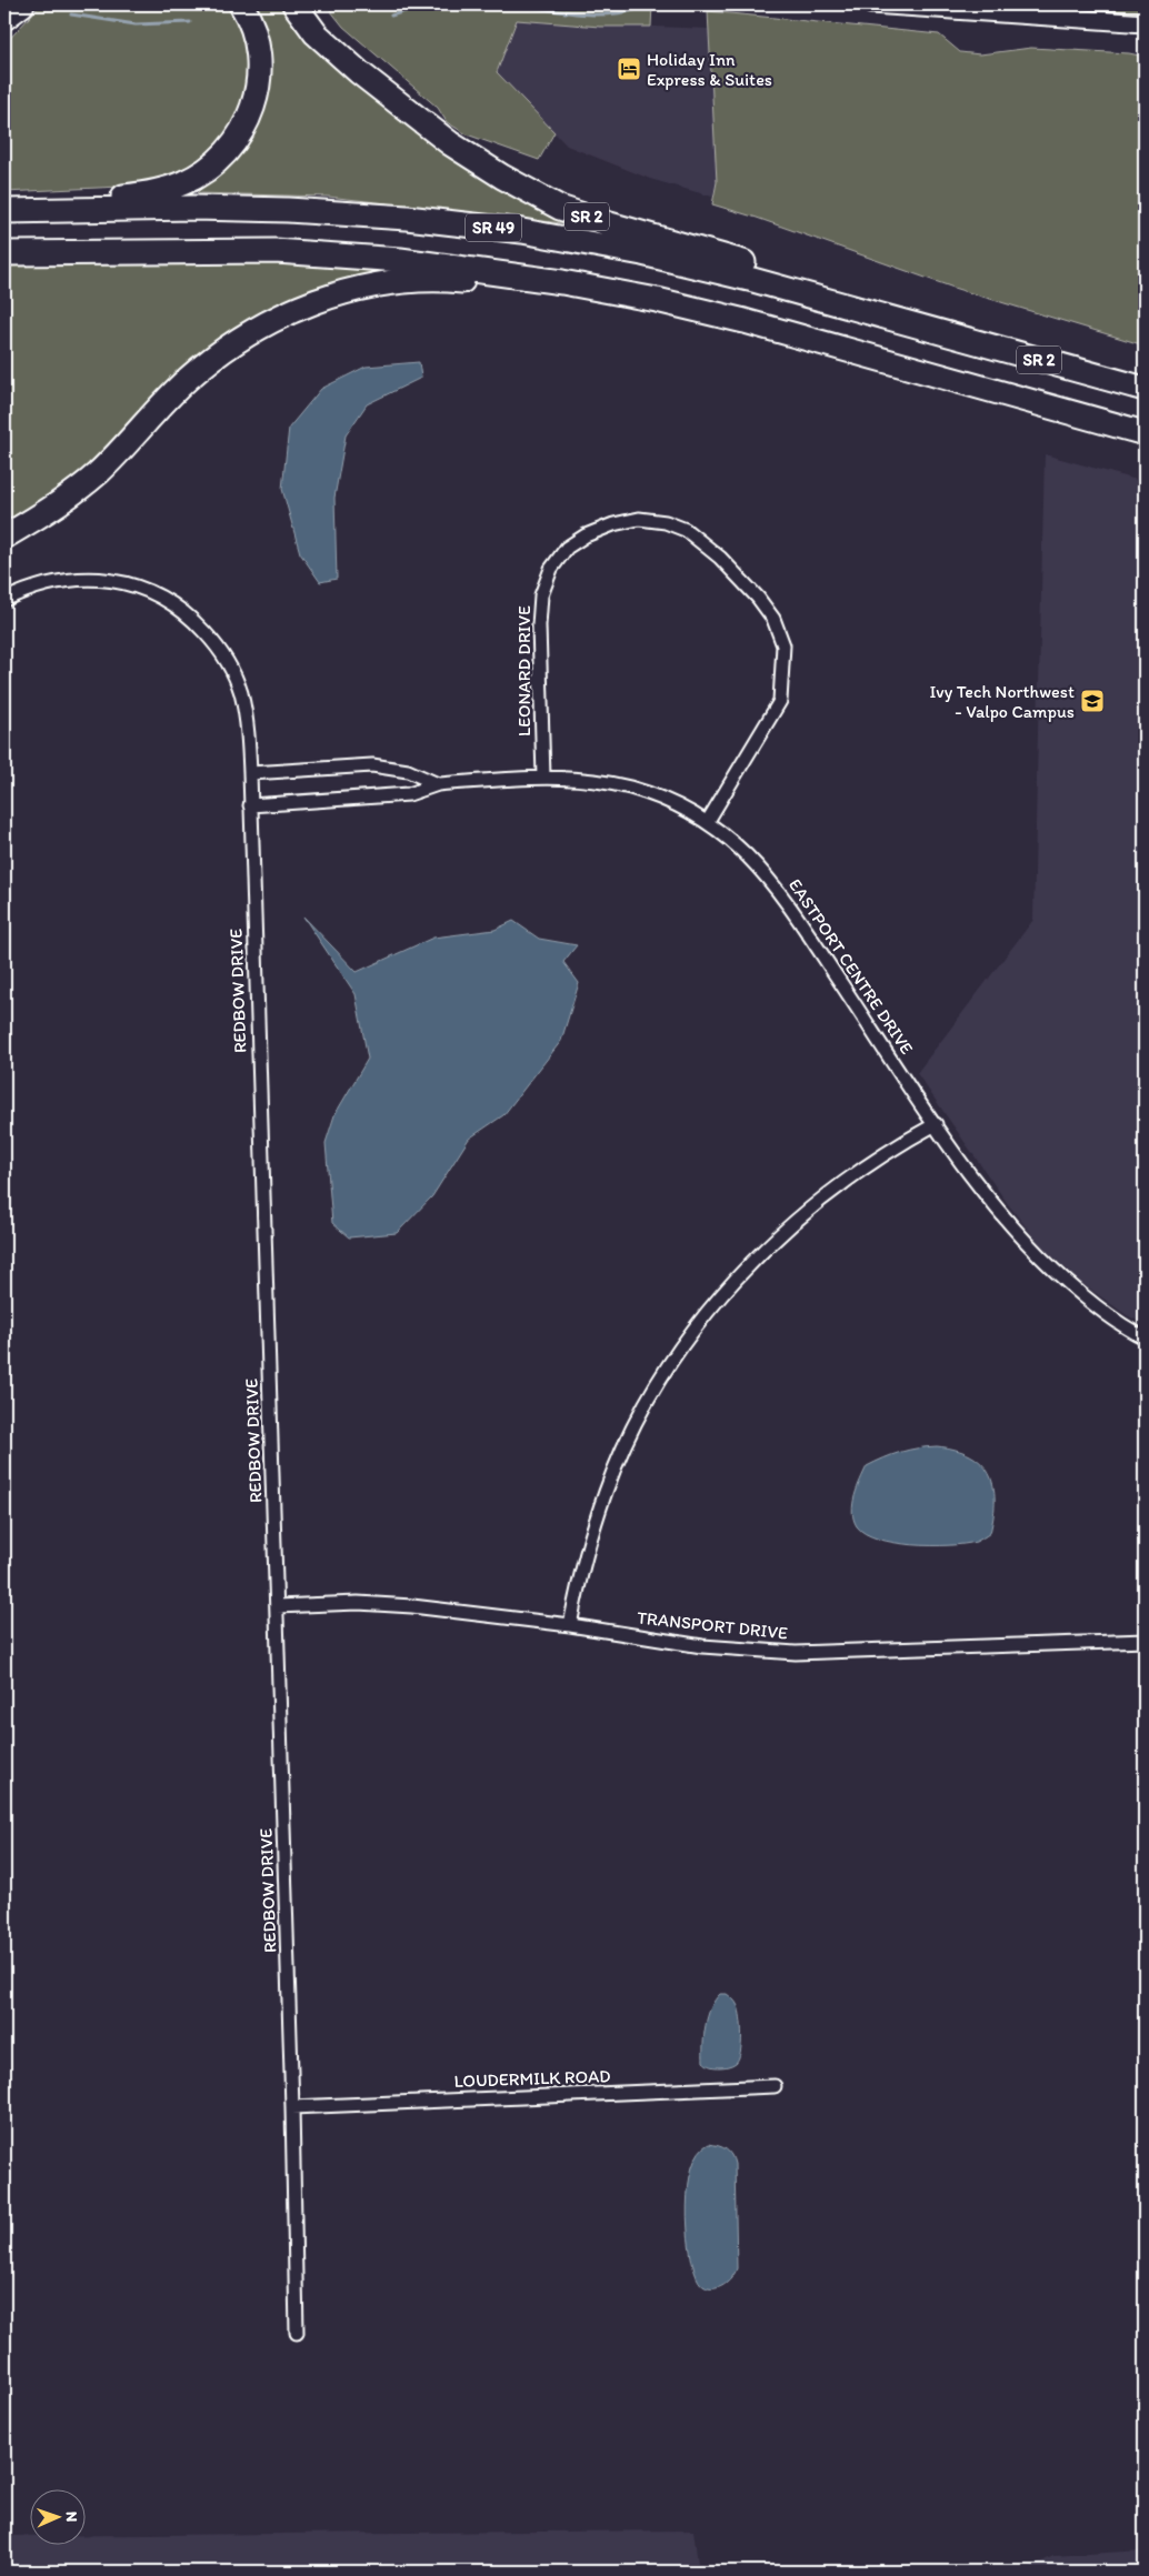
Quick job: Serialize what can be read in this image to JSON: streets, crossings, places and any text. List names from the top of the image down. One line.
{"streets":{"highway":["SR 2","SR 49"],"street":["LEONARD DRIVE","EASTPORT CENTRE DRIVE","REDBOW DRIVE","TRANSPORT DRIVE","LOUDERMILK ROAD"]},"crossings":[["SR 2","SR 49"],["LEONARD DRIVE","EASTPORT CENTRE DRIVE"],["EASTPORT CENTRE DRIVE","REDBOW DRIVE"],["REDBOW DRIVE","TRANSPORT DRIVE"],["REDBOW DRIVE","LOUDERMILK ROAD"]],"places":{"hotel":["Holiday Inn Express & Suites"],"school or university":["Ivy Tech Northwest - Valpo Campus"]},"north":"right"}
